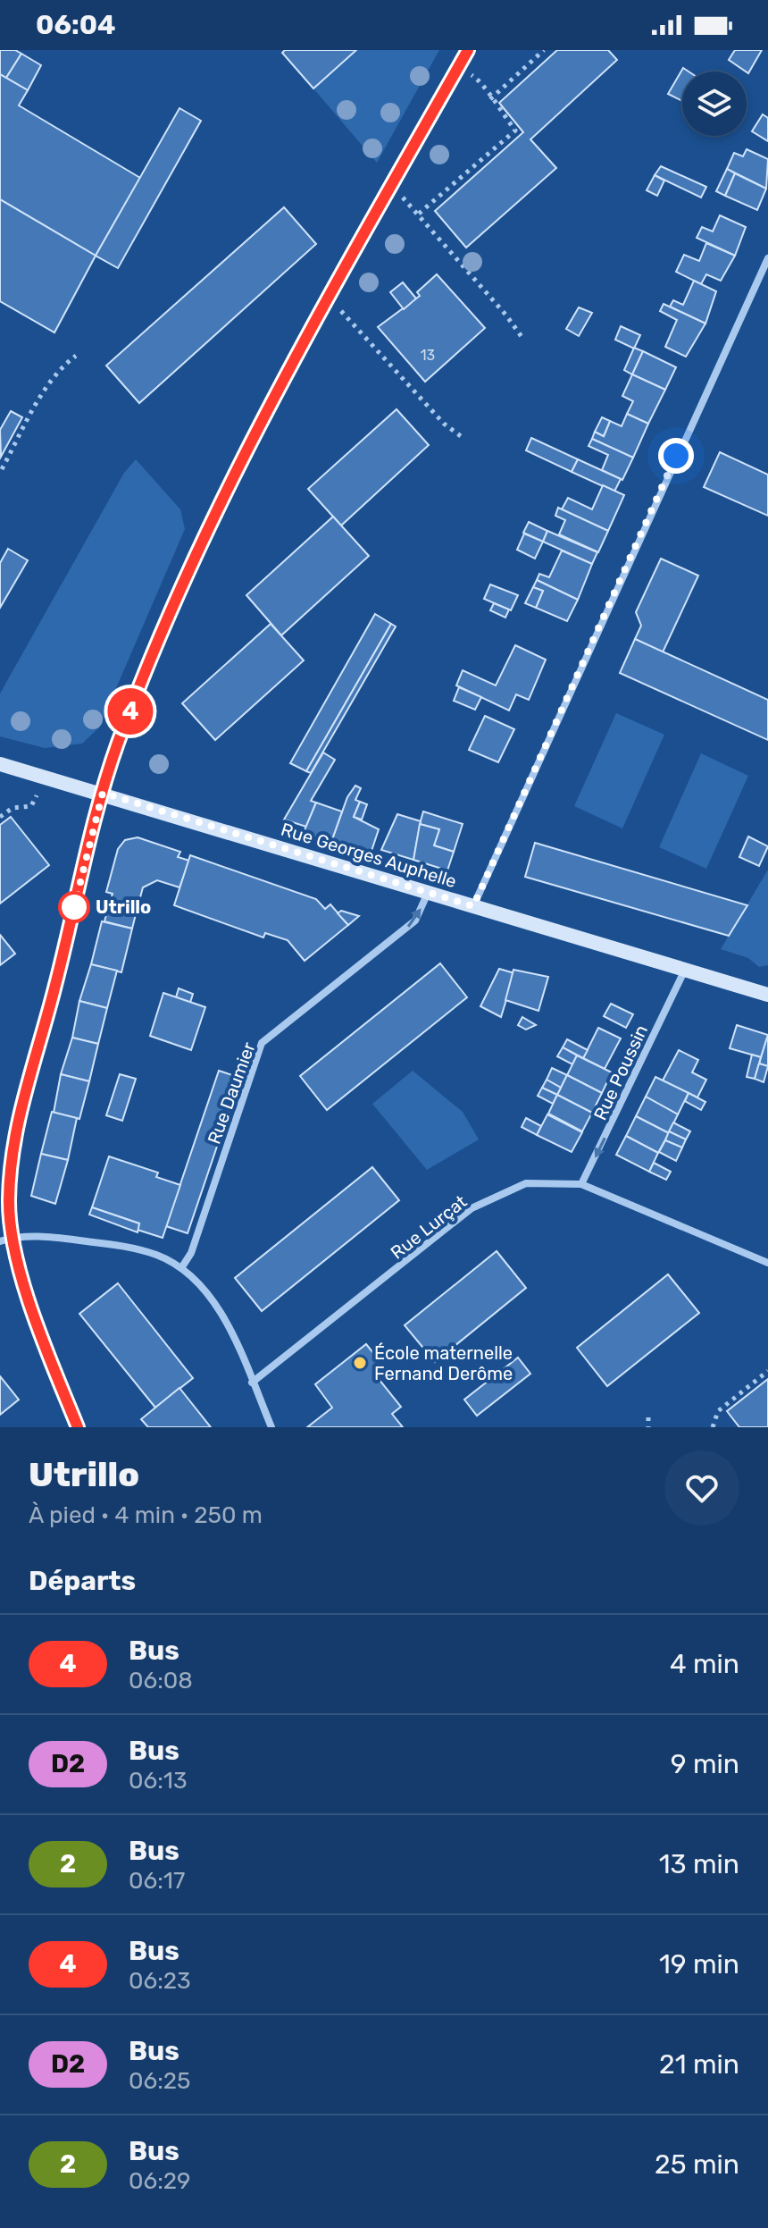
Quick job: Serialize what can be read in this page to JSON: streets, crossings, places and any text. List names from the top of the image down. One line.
{"streets":{"street":["Rue Georges Auphelle","Rue Poussin","Rue Daumier","Rue Lurçat"]},"crossings":[["Rue Georges Auphelle","Rue Poussin"],["Rue Georges Auphelle","Rue Daumier"],["Rue Poussin","Rue Lurçat"]],"one_way":["Rue Poussin","Rue Daumier"],"places":["Utrillo","École maternelle Fernand Derôme"],"lines":["bus line 4"],"house_numbers":["13"],"page":{"status":"06:04","on_map":"4","heading":[["Utrillo","À pied · 4 min · 250 m"],"Départs"],"list":[{"mark":"4","name":"Bus","note":"06:08","value":"4 min"},{"mark":"D2","name":"Bus","note":"06:13","value":"9 min"},{"mark":"2","name":"Bus","note":"06:17","value":"13 min"},{"mark":"4","name":"Bus","note":"06:23","value":"19 min"},{"mark":"D2","name":"Bus","note":"06:25","value":"21 min"},{"mark":"2","name":"Bus","note":"06:29","value":"25 min"}]}}
